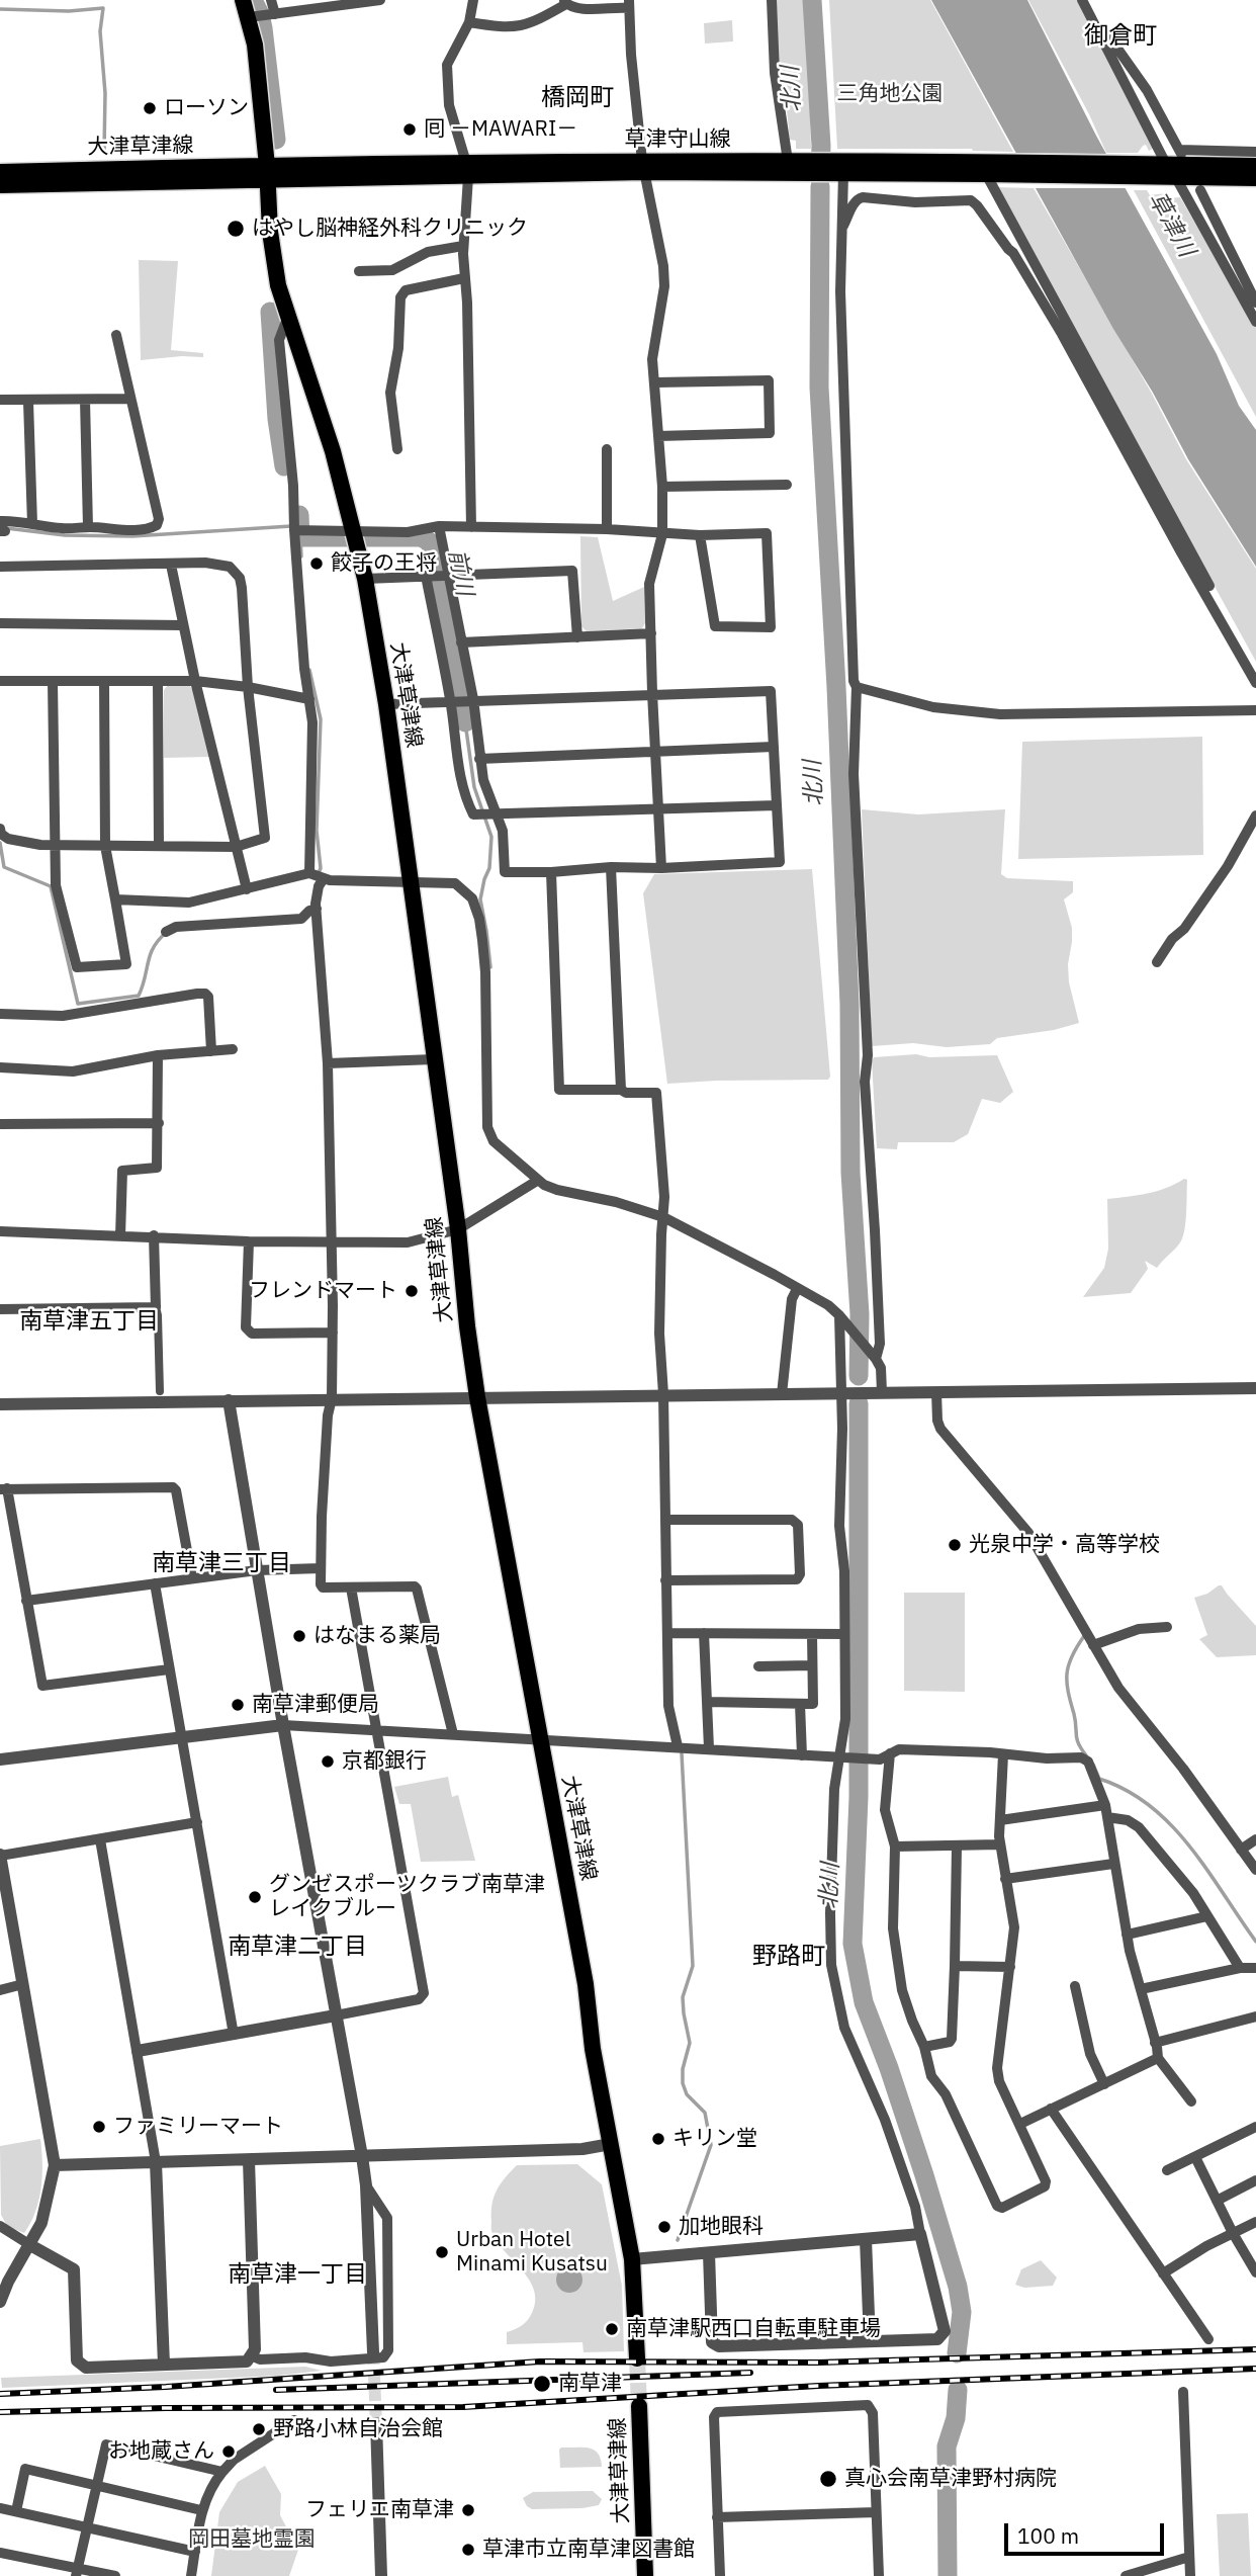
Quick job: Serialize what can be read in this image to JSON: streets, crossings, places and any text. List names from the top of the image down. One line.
{"streets":{"main road":["草津守山線","大津草津線"]},"crossings":[["草津守山線","大津草津線"]],"districts":["御倉町","橋岡町","南草津五丁目","南草津三丁目","南草津二丁目","野路町","南草津一丁目"],"water":["北川","草津川","前川"],"parks":["三角地公園","岡田墓地霊園"],"places":["ローソン","囘 －MAWARI－","はやし脳神経外科クリニック","餃子の王将","フレンドマート","光泉中学・高等学校","はなまる薬局","南草津郵便局","京都銀行","グンゼスポーツクラブ南草津 レイクブルー","ファミリーマート","キリン堂","加地眼科","Urban Hotel Minami Kusatsu","南草津駅西口自転車駐車場","南草津","野路小林自治会館","お地蔵さん","真心会南草津野村病院","フェリエ南草津","草津市立南草津図書館"],"scale_bar":"100 m"}
